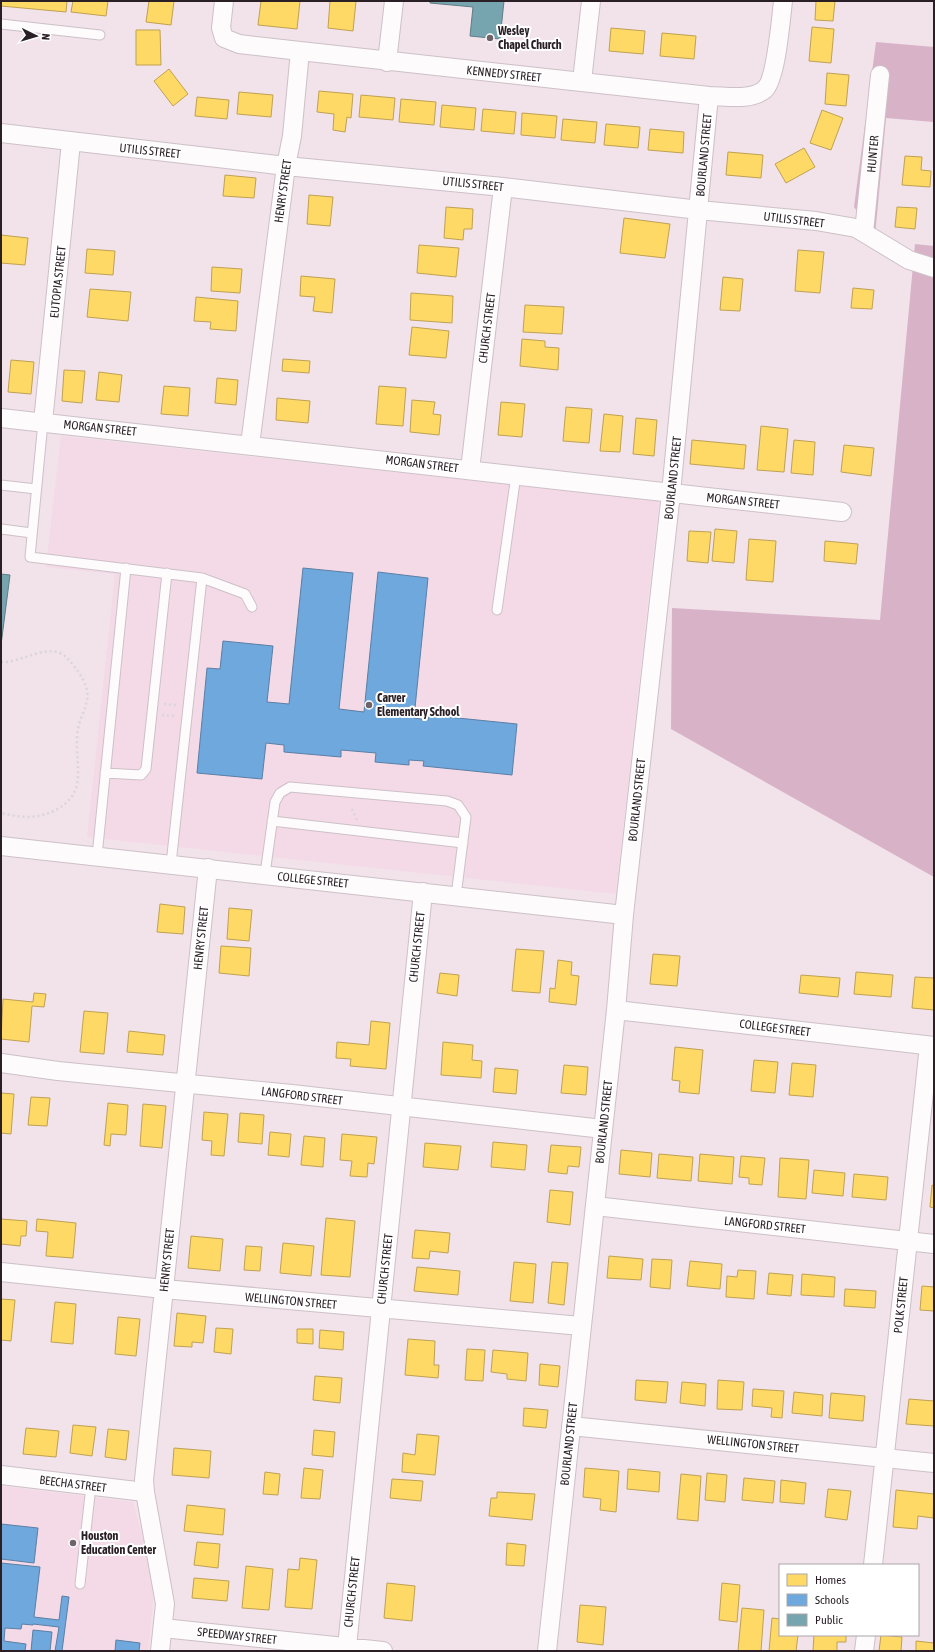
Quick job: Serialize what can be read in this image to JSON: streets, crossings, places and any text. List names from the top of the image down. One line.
{"streets":{"street":["KENNEDY STREET","UTILIS STREET","HUNTER","BOURLAND STREET","HENRY STREET","EUTOPIA STREET","CHURCH STREET","MORGAN STREET","COLLEGE STREET","LANGFORD STREET","WELLINGTON STREET","POLK STREET","BEECHA STREET","SPEEDWAY STREET"]},"crossings":[["KENNEDY STREET","BOURLAND STREET"],["KENNEDY STREET","HENRY STREET"],["UTILIS STREET","HUNTER"],["UTILIS STREET","BOURLAND STREET"],["UTILIS STREET","HENRY STREET"],["UTILIS STREET","EUTOPIA STREET"],["UTILIS STREET","CHURCH STREET"],["BOURLAND STREET","MORGAN STREET"],["BOURLAND STREET","COLLEGE STREET"],["BOURLAND STREET","LANGFORD STREET"],["BOURLAND STREET","WELLINGTON STREET"],["HENRY STREET","MORGAN STREET"],["HENRY STREET","COLLEGE STREET"],["HENRY STREET","LANGFORD STREET"],["HENRY STREET","WELLINGTON STREET"],["HENRY STREET","BEECHA STREET"],["HENRY STREET","SPEEDWAY STREET"],["EUTOPIA STREET","MORGAN STREET"],["CHURCH STREET","MORGAN STREET"],["CHURCH STREET","COLLEGE STREET"],["CHURCH STREET","LANGFORD STREET"],["CHURCH STREET","WELLINGTON STREET"],["CHURCH STREET","SPEEDWAY STREET"],["COLLEGE STREET","POLK STREET"],["LANGFORD STREET","POLK STREET"],["WELLINGTON STREET","POLK STREET"]],"places":["Wesley Chapel Church","Carver Elementary School","Houston Education Center"],"legend":["Homes","Schools","Public"],"north":"right"}
